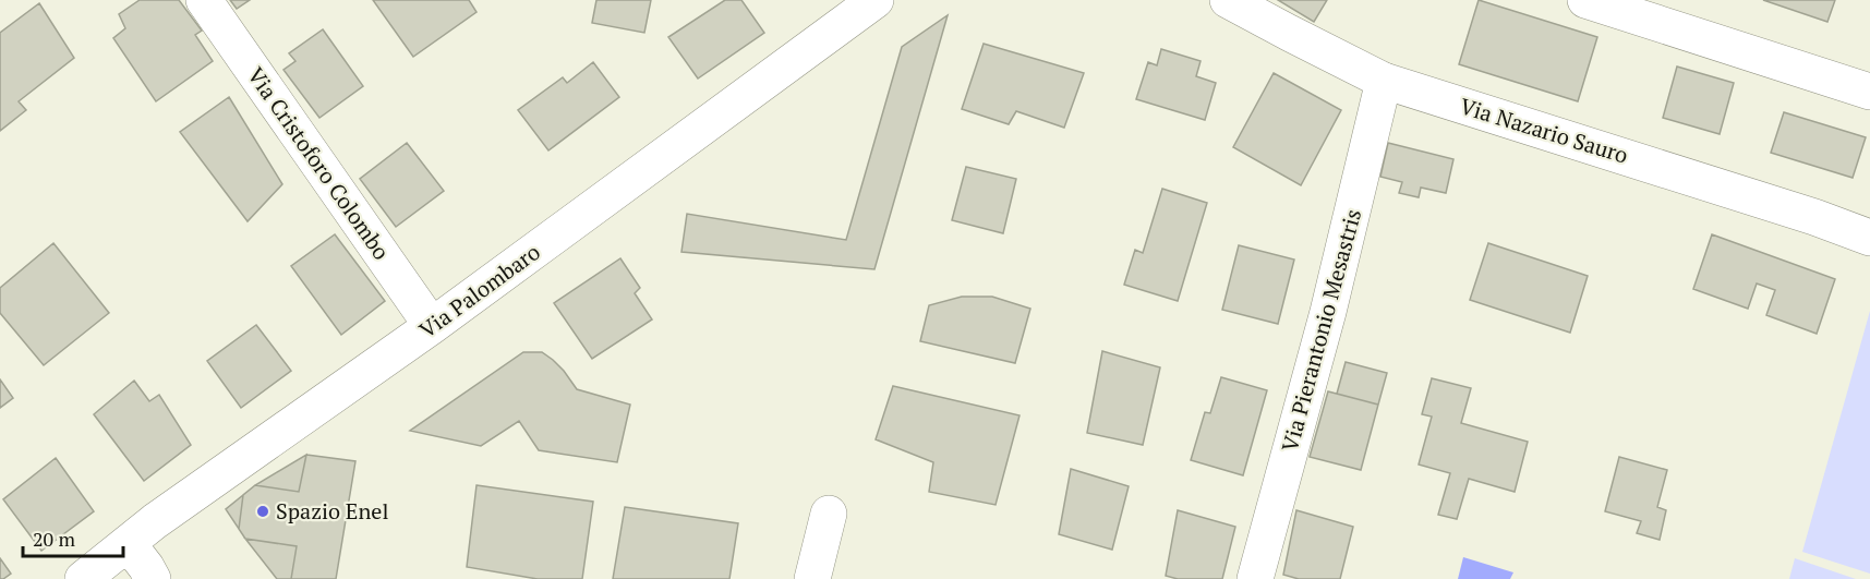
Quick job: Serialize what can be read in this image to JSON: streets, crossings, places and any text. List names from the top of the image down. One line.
{"streets":{"street":["Via Nazario Sauro","Via Cristoforo Colombo","Via Palombaro","Via Pierantonio Mesastris"]},"crossings":[["Via Nazario Sauro","Via Pierantonio Mesastris"],["Via Cristoforo Colombo","Via Palombaro"]],"places":["Spazio Enel"],"scale_bar":"20 m"}
